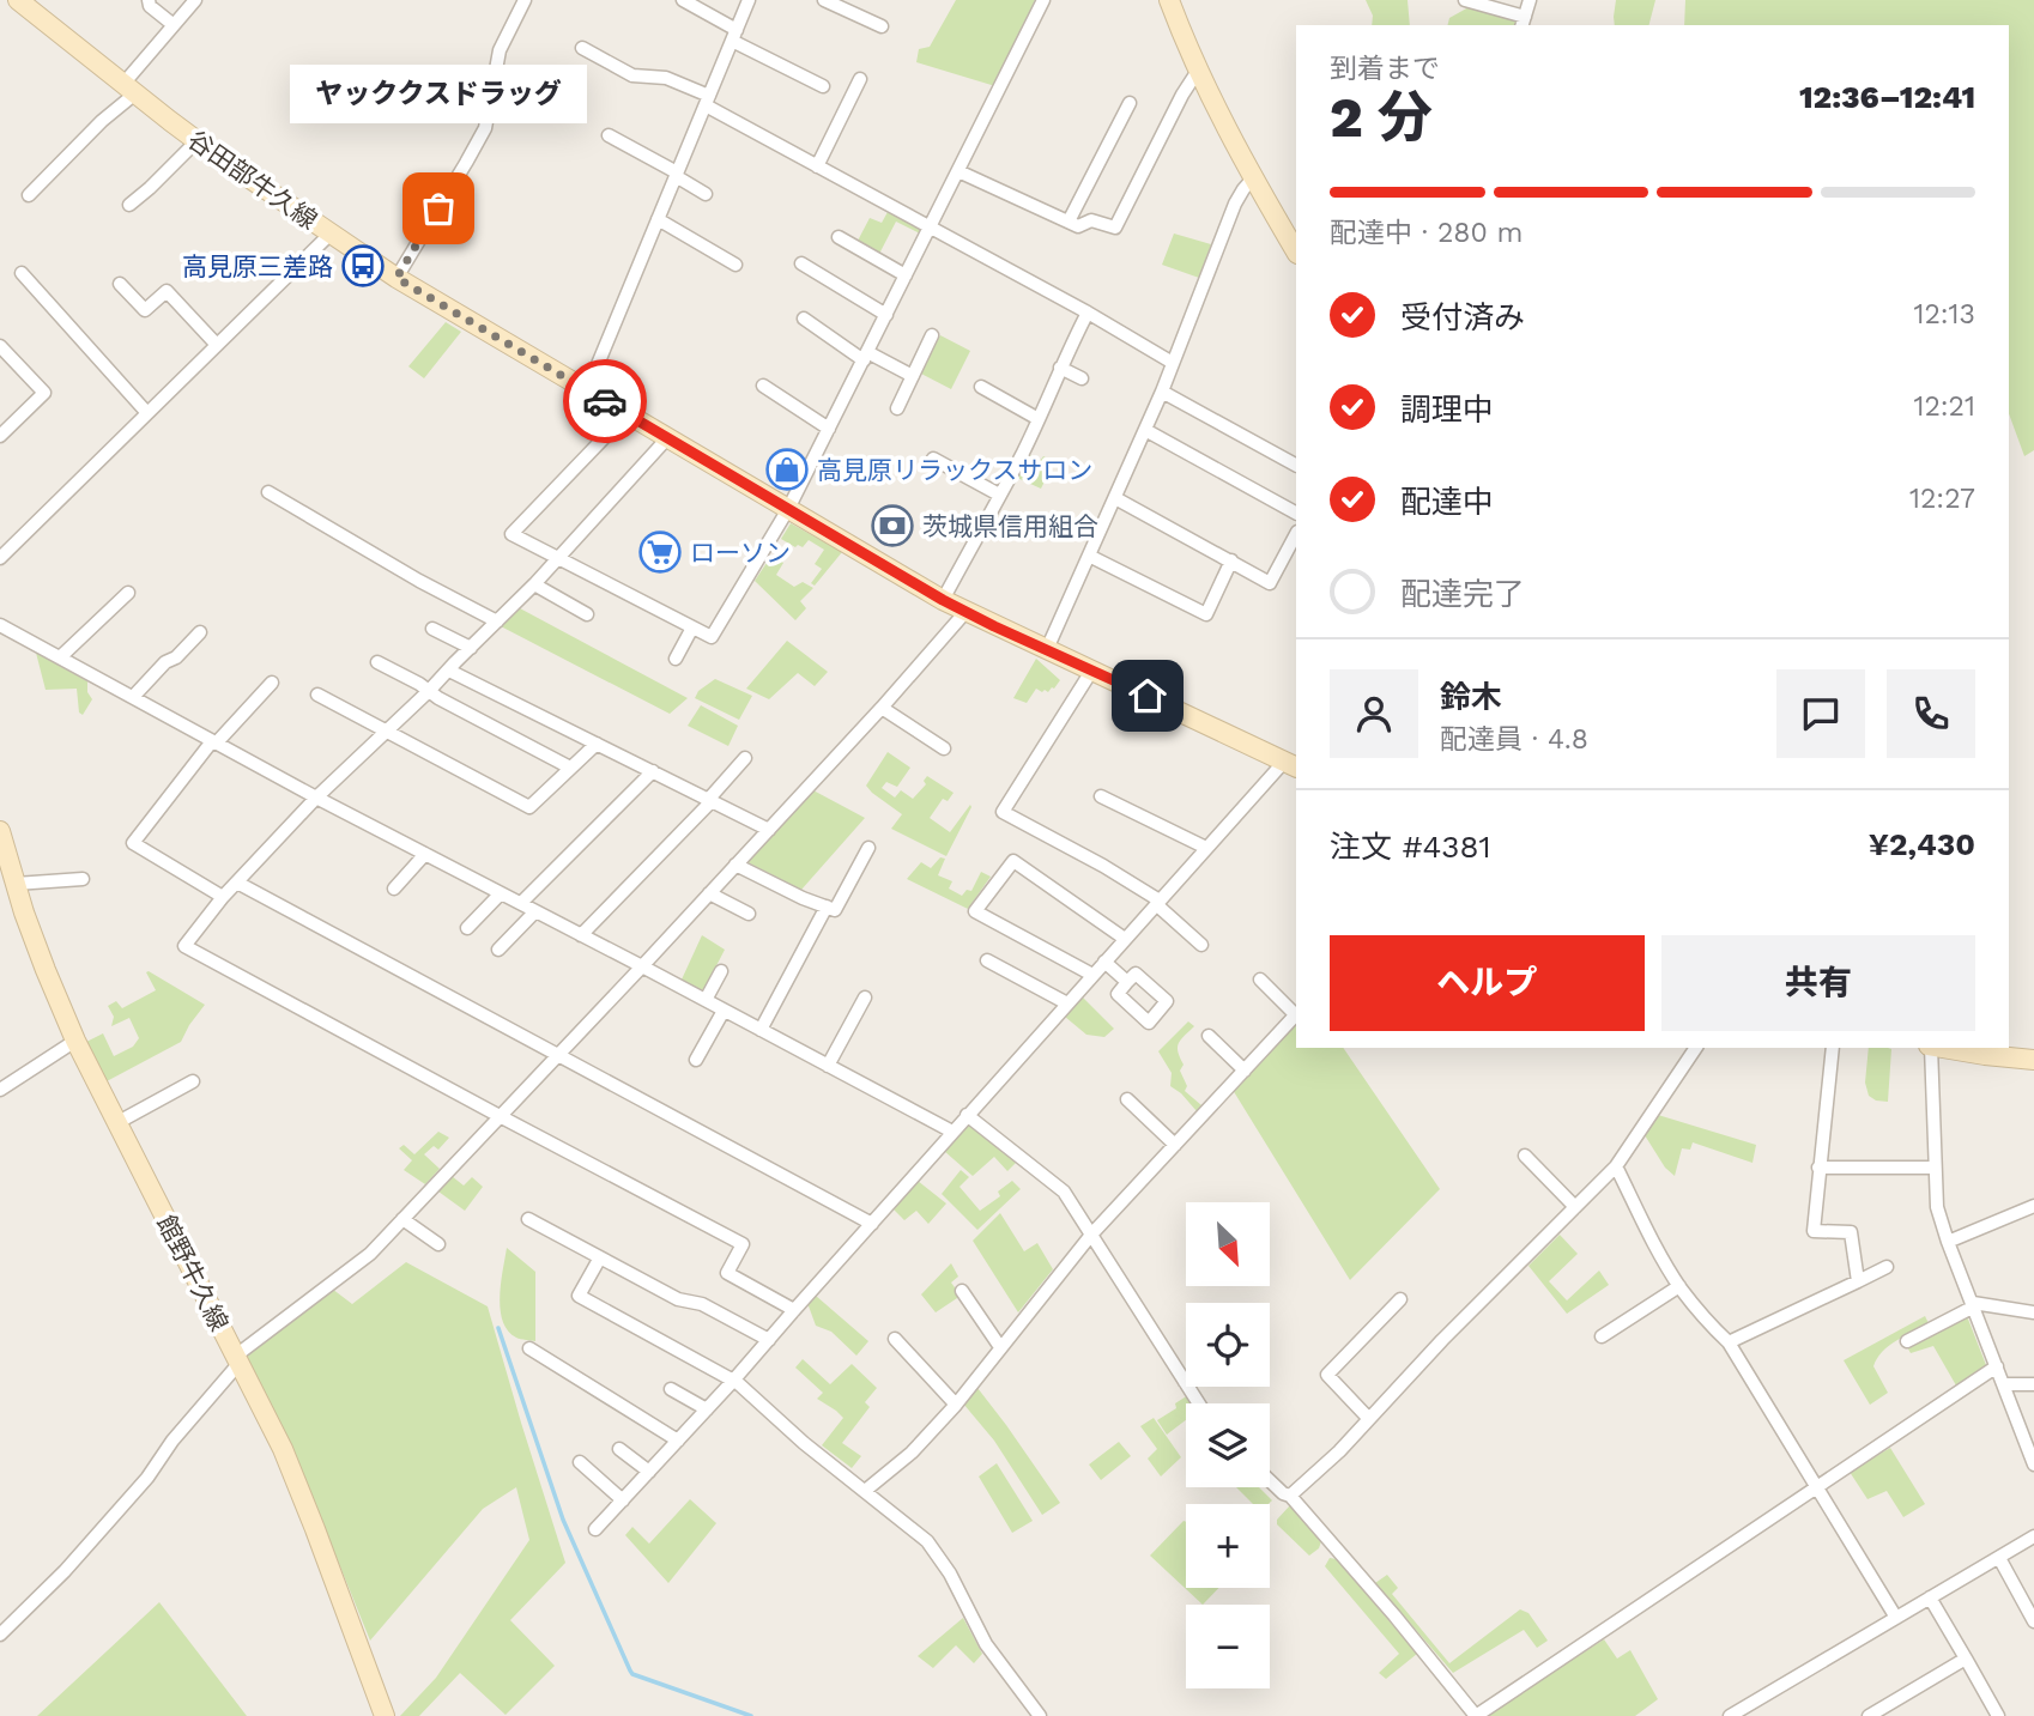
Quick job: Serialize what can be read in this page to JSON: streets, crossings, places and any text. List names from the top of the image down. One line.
{"streets":{"main road":["谷田部牛久線","館野牛久線"]},"places":{"other":["ヤッククスドラッグ"],"bus stop":["高見原三差路"],"shop":["高見原リラックスサロン"],"bank":["茨城県信用組合"],"supermarket":["ローソン"]},"north":"bottom right","page":{"heading":["2 分","到着まで","12:36–12:41"],"panel":["鈴木","配達員 · 4.8","注文 #4381","¥2,430"],"bubble":"ヤッククスドラッグ","bar":"配達中 · 280 m","list":[["受付済み","12:13"],["調理中","12:21"],["配達中","12:27"],"配達完了"],"buttons":["ヘルプ","共有"],"map_buttons":["+","−"]}}
